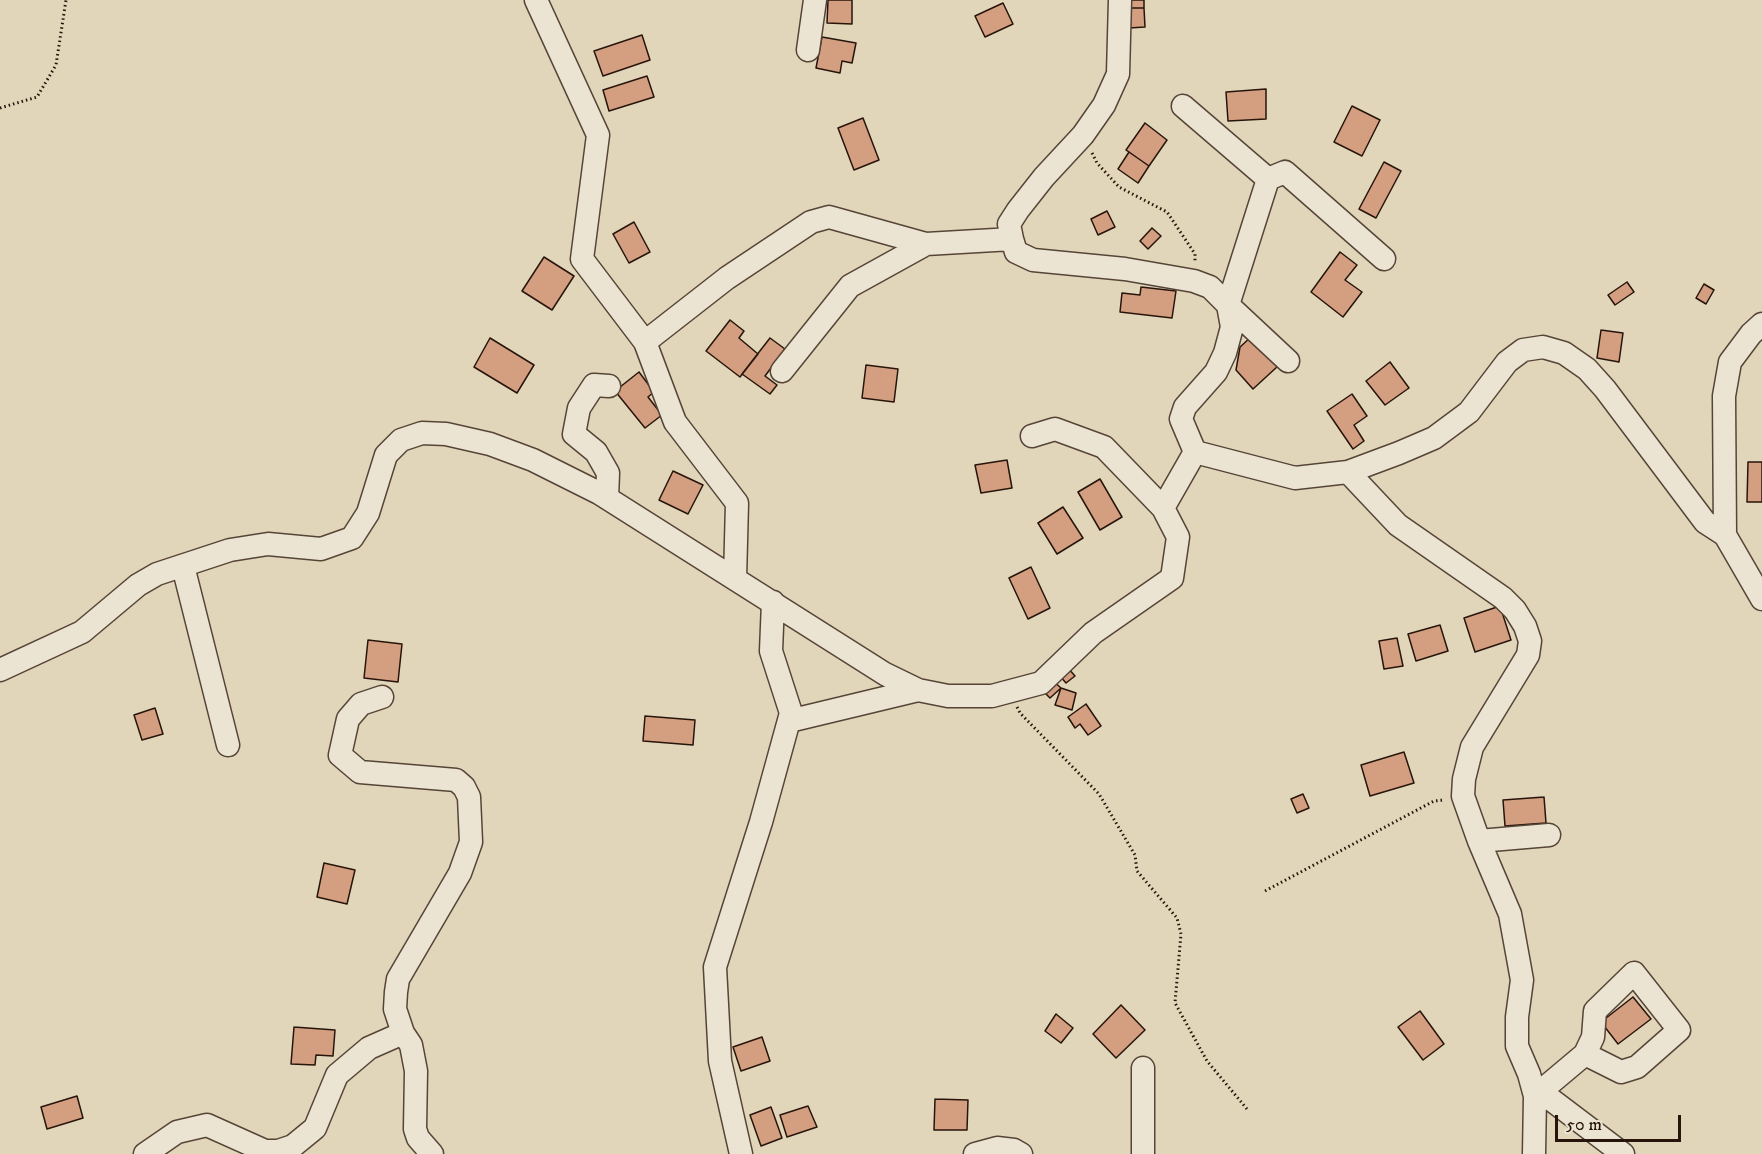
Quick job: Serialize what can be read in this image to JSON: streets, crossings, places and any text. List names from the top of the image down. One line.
{"scale_bar":"50 m"}
